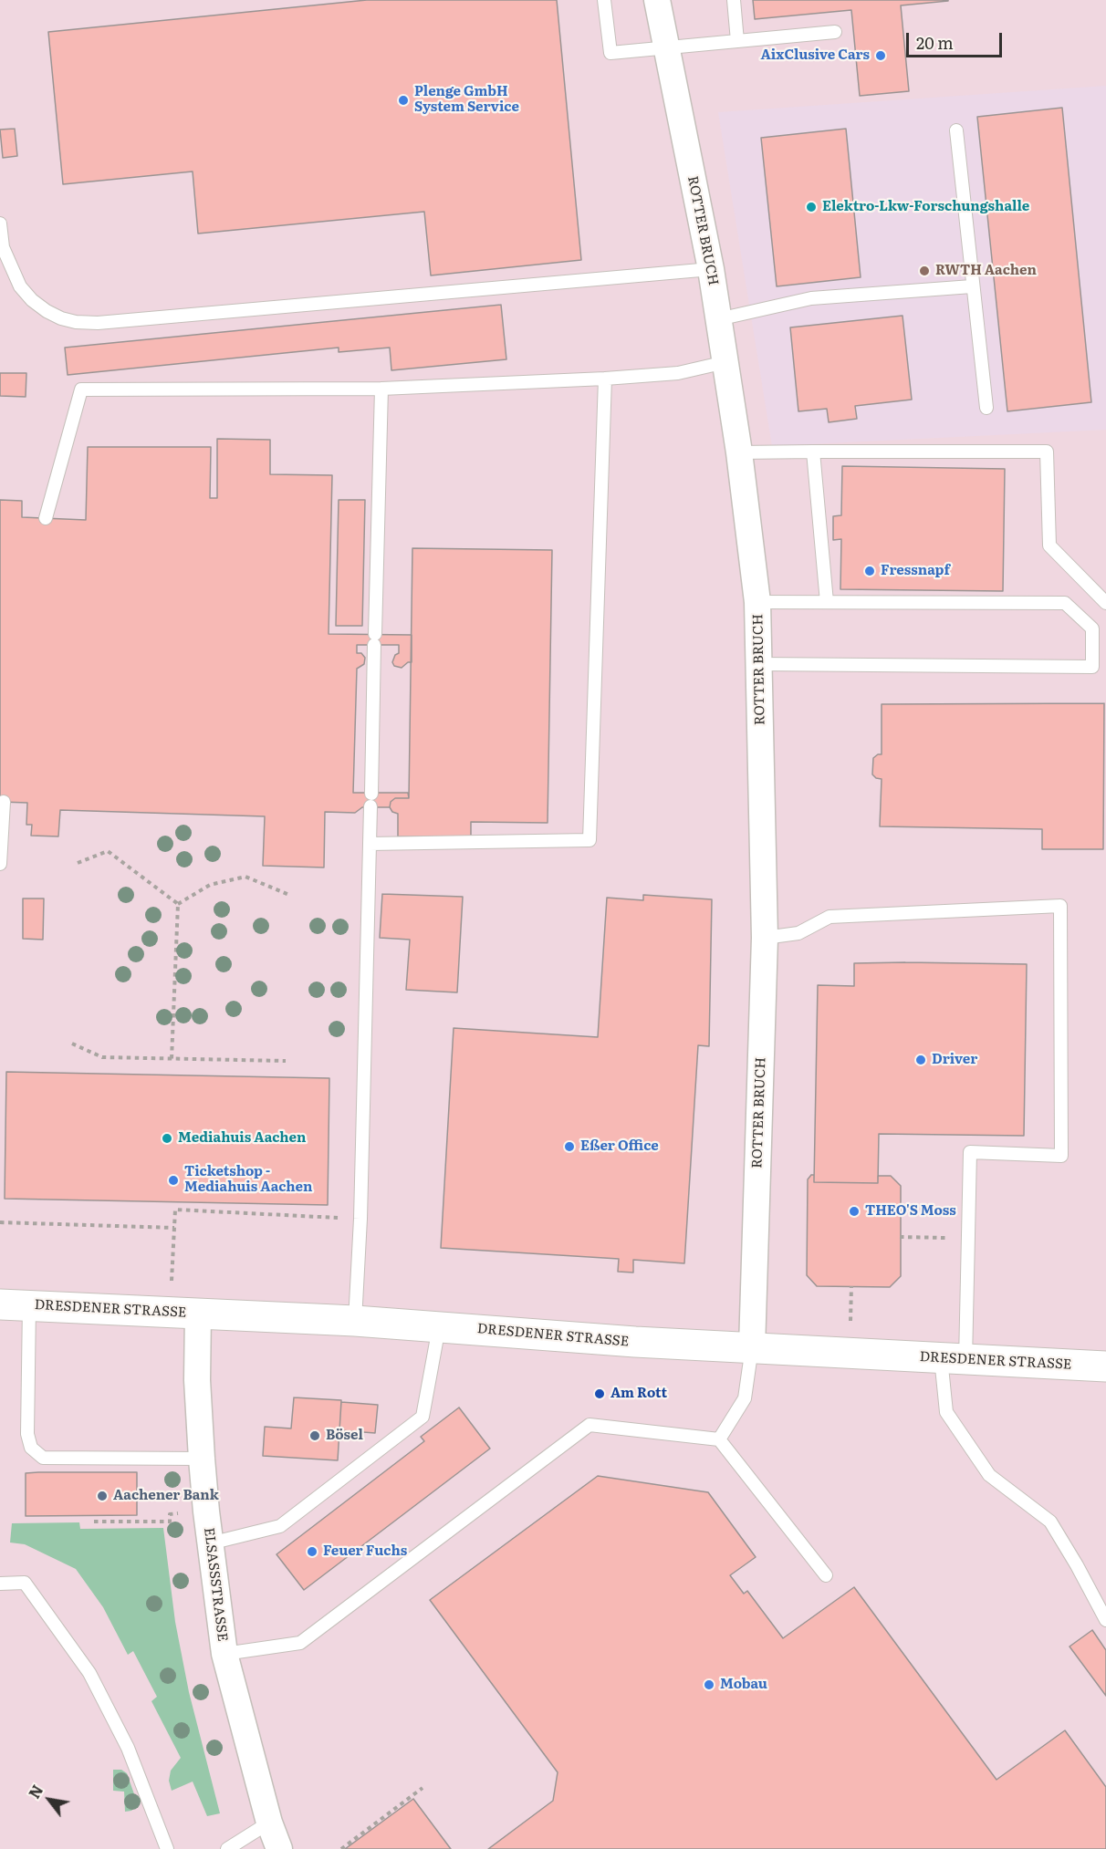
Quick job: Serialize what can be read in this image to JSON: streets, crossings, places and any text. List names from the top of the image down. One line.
{"streets":{"street":["ROTTER BRUCH","DRESDENER STRASSE","ELSASSSTRASSE"]},"crossings":[["ROTTER BRUCH","DRESDENER STRASSE"],["DRESDENER STRASSE","ELSASSSTRASSE"]],"places":["AixClusive Cars","Plenge GmbH System Service","Elektro-Lkw-Forschungshalle","RWTH Aachen","Fressnapf","Driver","Mediahuis Aachen","Eßer Office","Ticketshop - Mediahuis Aachen","THEO'S Moss","Am Rott","Bösel","Aachener Bank","Feuer Fuchs","Mobau"],"scale_bar":"20 m","north":"top left"}
